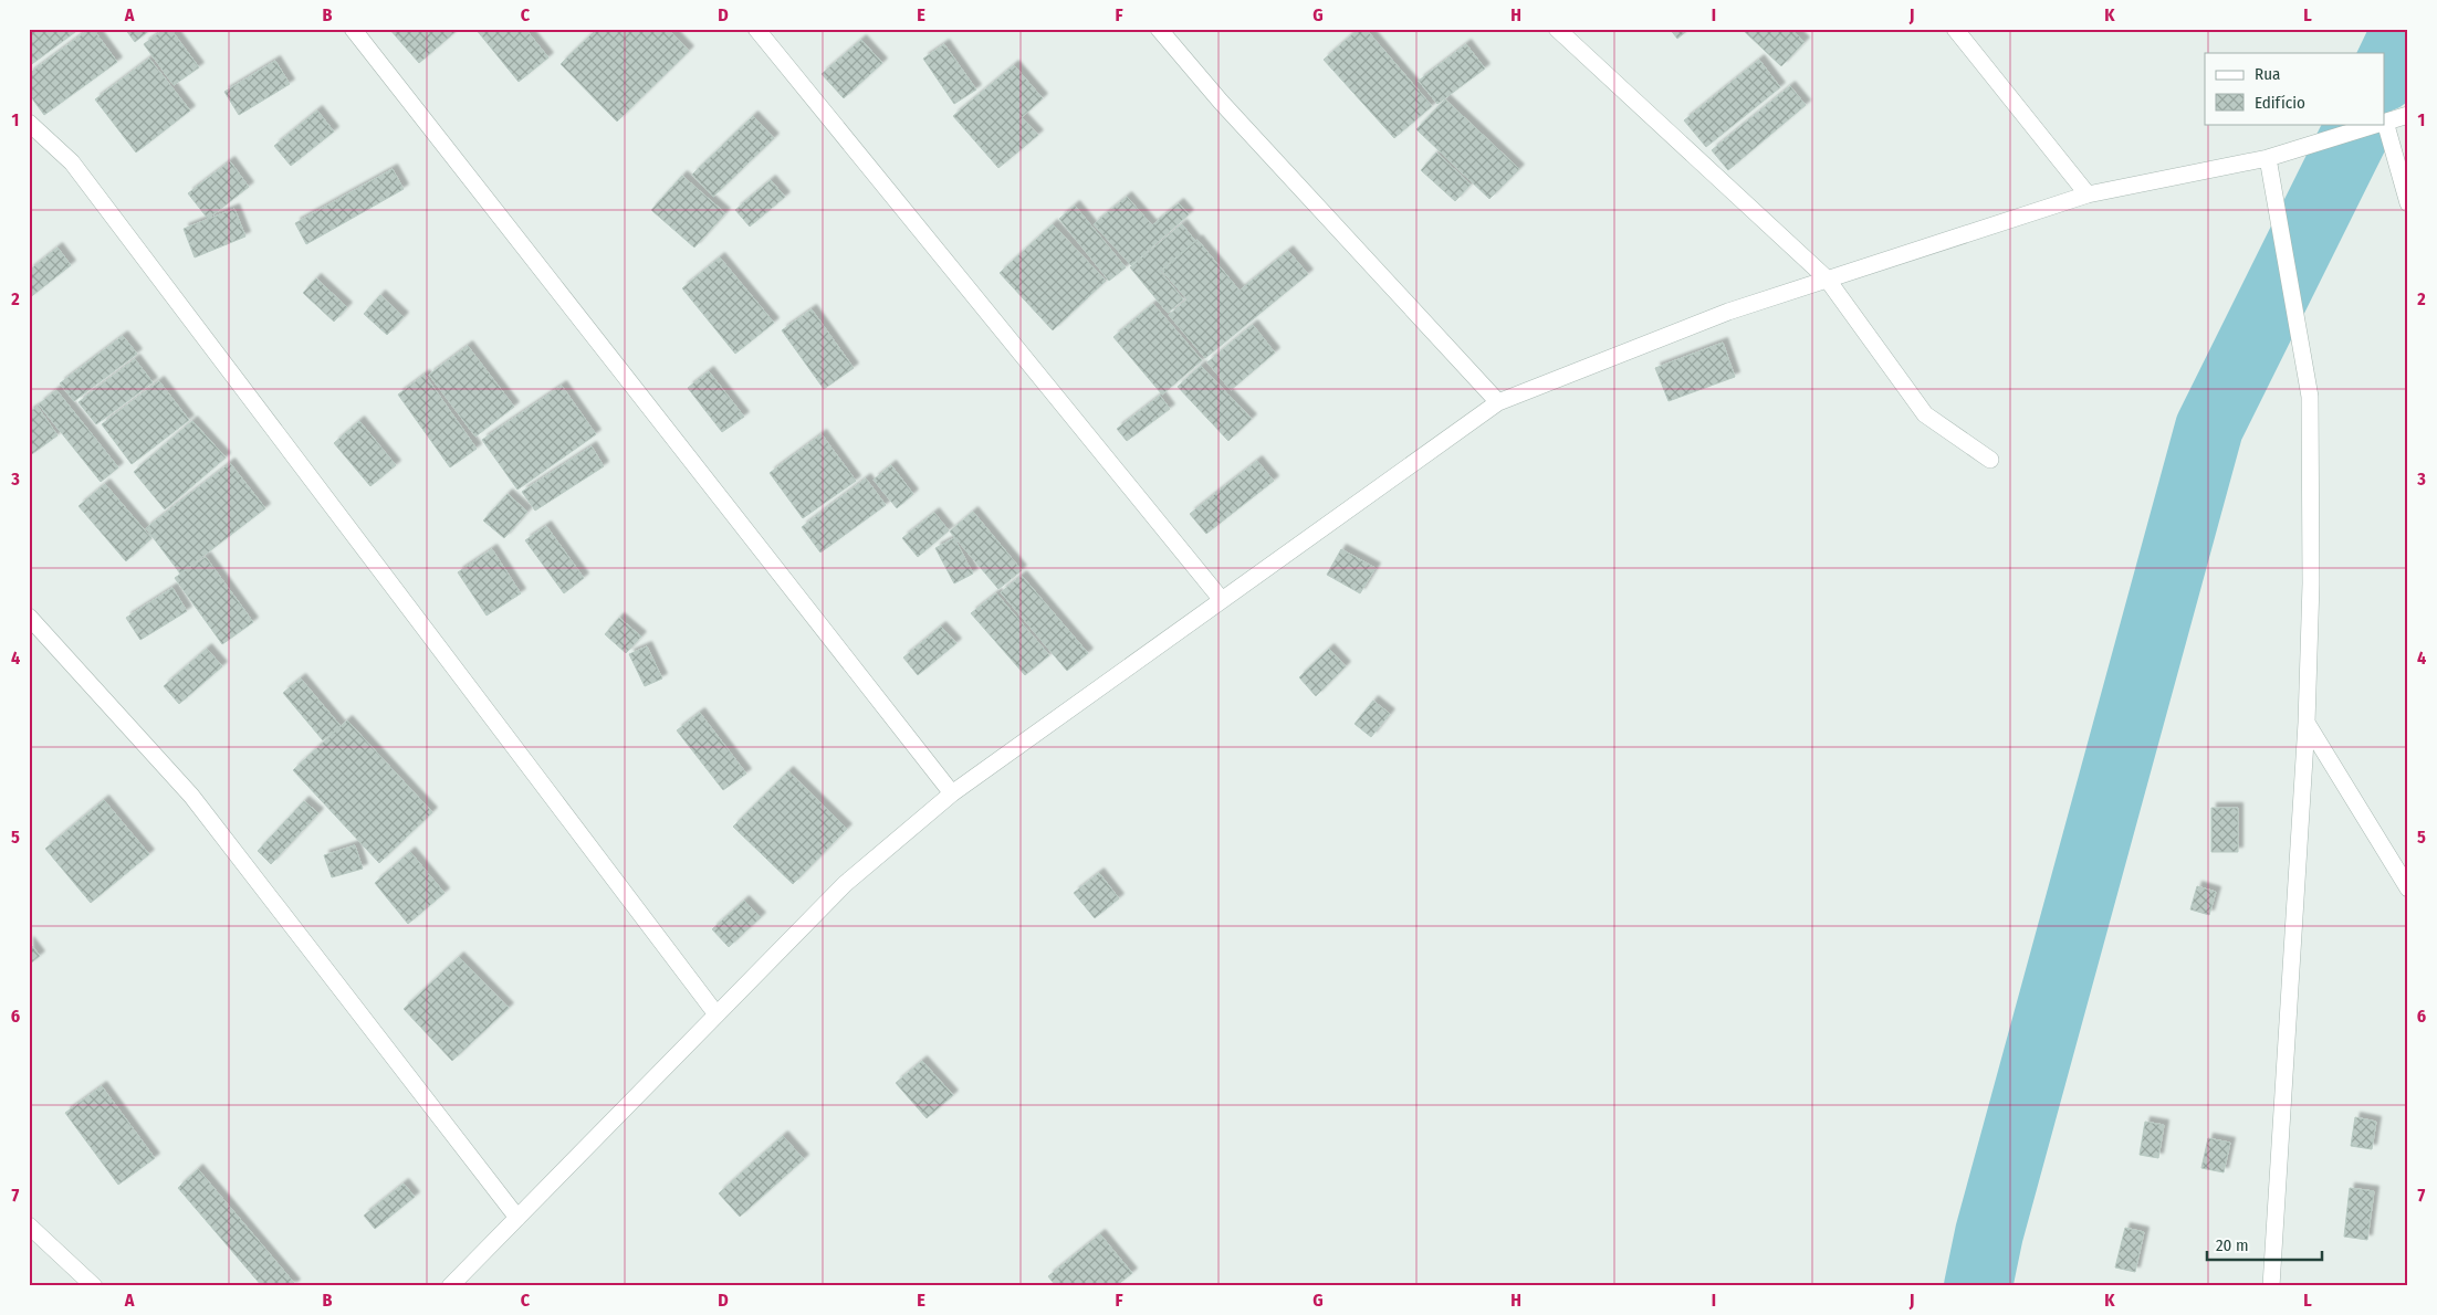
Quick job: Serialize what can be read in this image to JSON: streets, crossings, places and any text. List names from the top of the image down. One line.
{"legend":["Rua","Edifício"],"scale_bar":"20 m","grid":{"columns":["A","B","C","D","E","F","G","H","I","J","K","L"],"rows":["1","2","3","4","5","6","7"]}}
